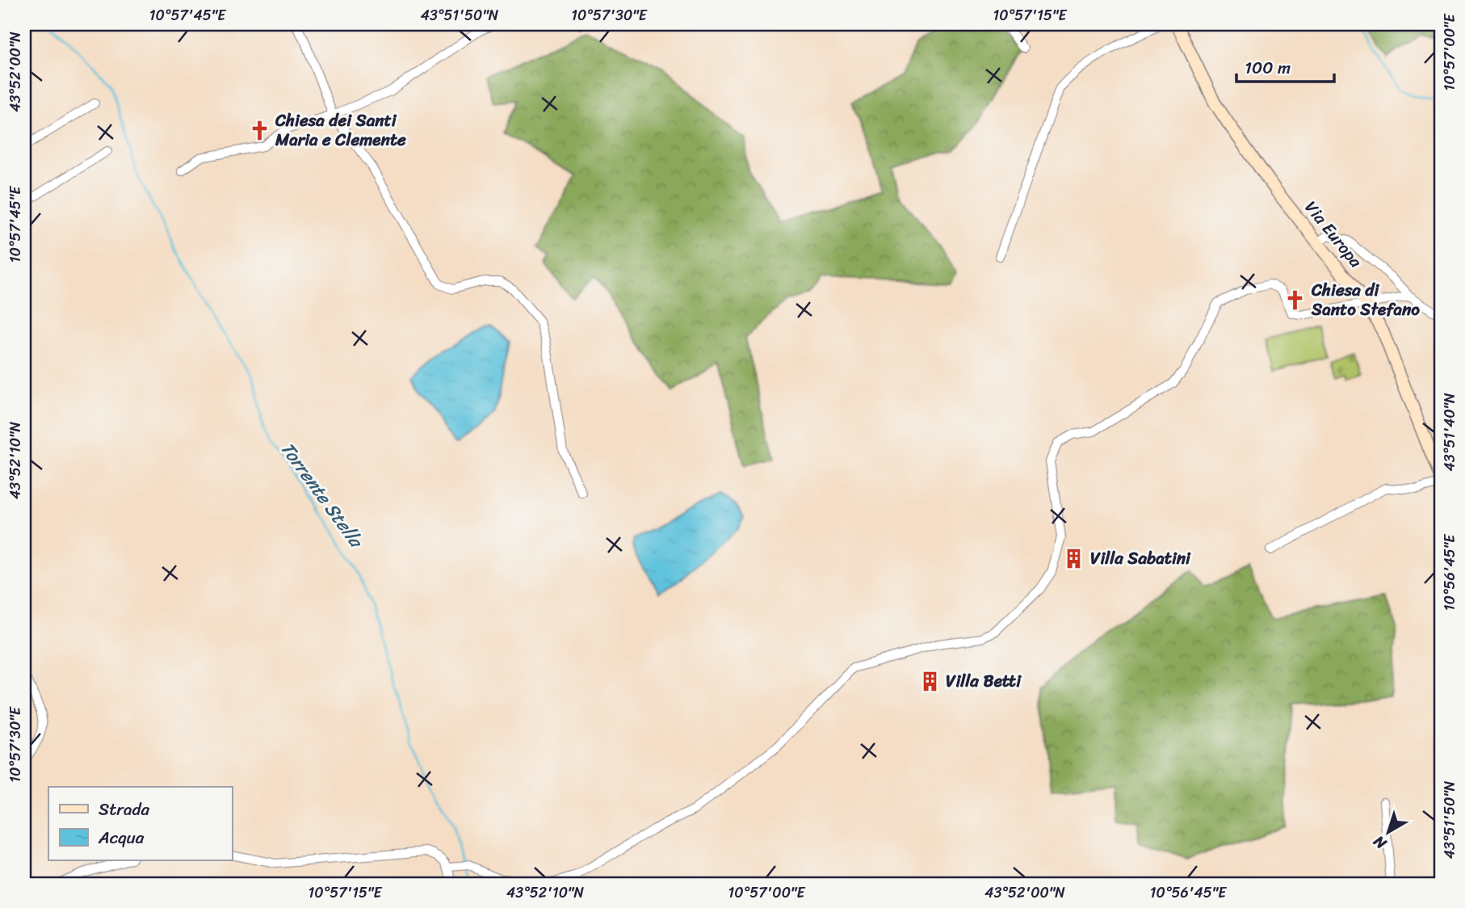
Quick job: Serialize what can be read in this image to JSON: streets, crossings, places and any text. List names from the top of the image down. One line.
{"streets":{"main road":["Via Europa"]},"water":["Torrente Stella"],"places":{"church":["Chiesa dei Santi Maria e Clemente","Chiesa di Santo Stefano"],"building":["Villa Sabatini","Villa Betti"]},"legend":["Strada","Acqua"],"scale_bar":"100 m","north":"bottom left","coordinates":["10°57'45\"E","43°51'50\"N","10°57'30\"E","10°57'15\"E","10°57'00\"E","43°52'00\"N","43°51'40\"N","43°52'10\"N","10°56'45\"E"]}
